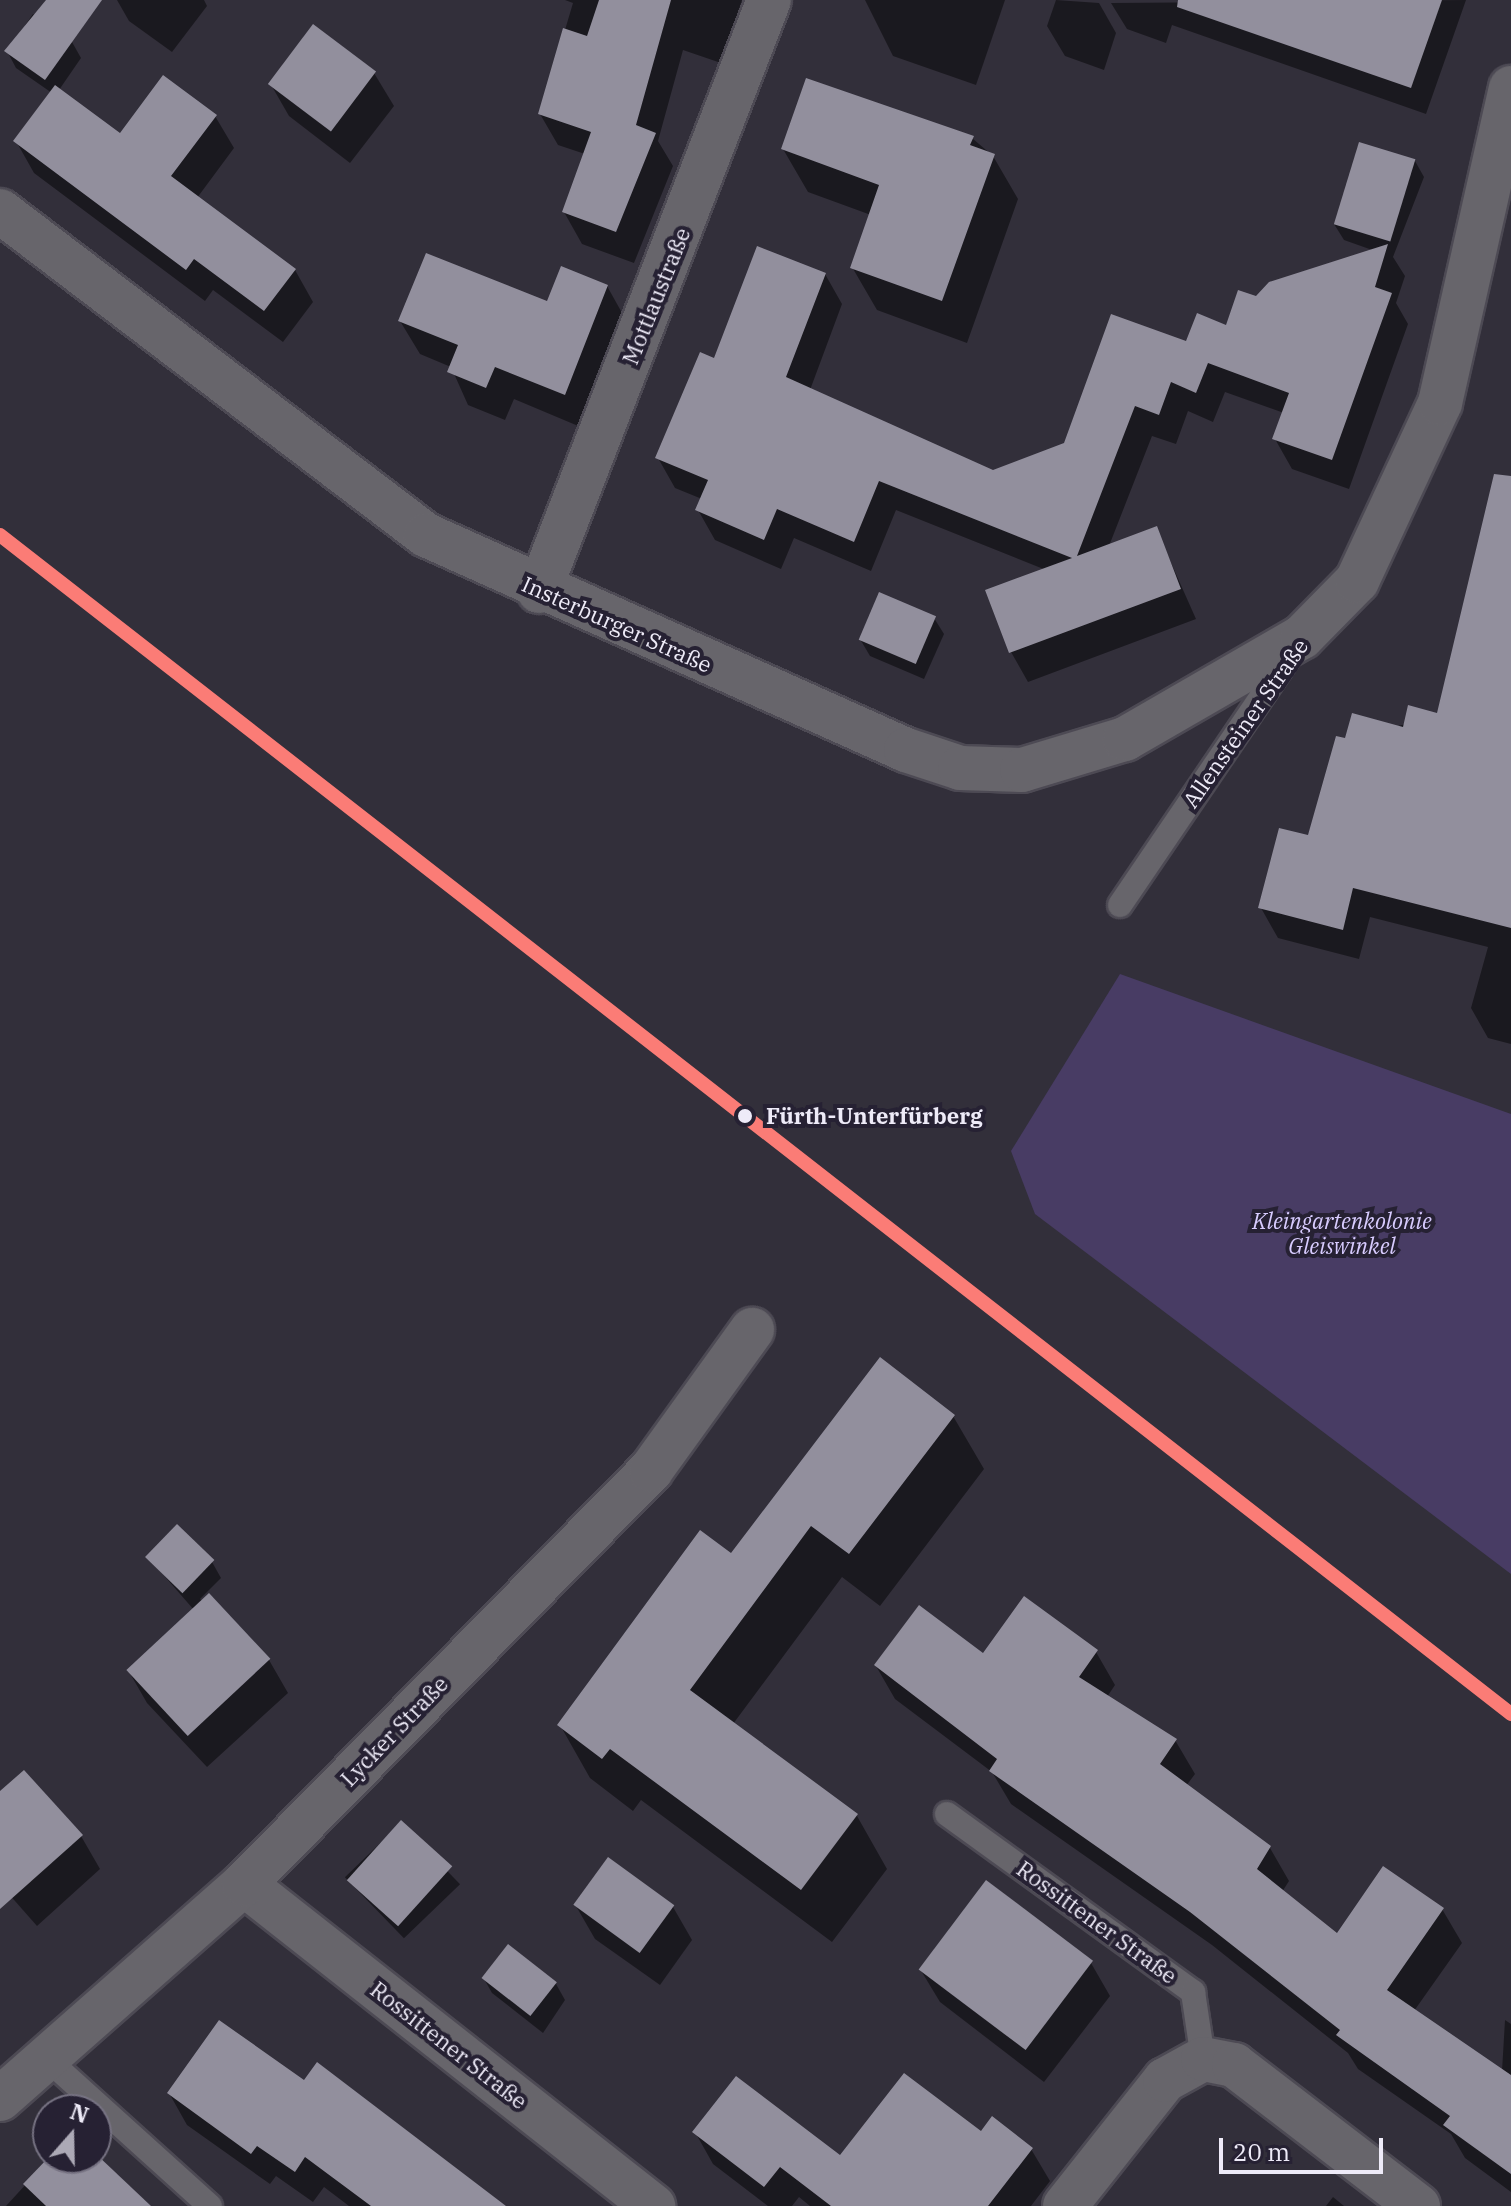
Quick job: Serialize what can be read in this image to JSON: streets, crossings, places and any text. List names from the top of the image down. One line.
{"streets":{"street":["Mottlaustraße","Insterburger Straße","Allensteiner Straße","Lycker Straße","Rossittener Straße"]},"crossings":[["Mottlaustraße","Insterburger Straße"],["Insterburger Straße","Allensteiner Straße"],["Lycker Straße","Rossittener Straße"]],"parks":["Kleingartenkolonie Gleiswinkel"],"places":["Fürth-Unterfürberg"],"scale_bar":"20 m","north":"top"}
